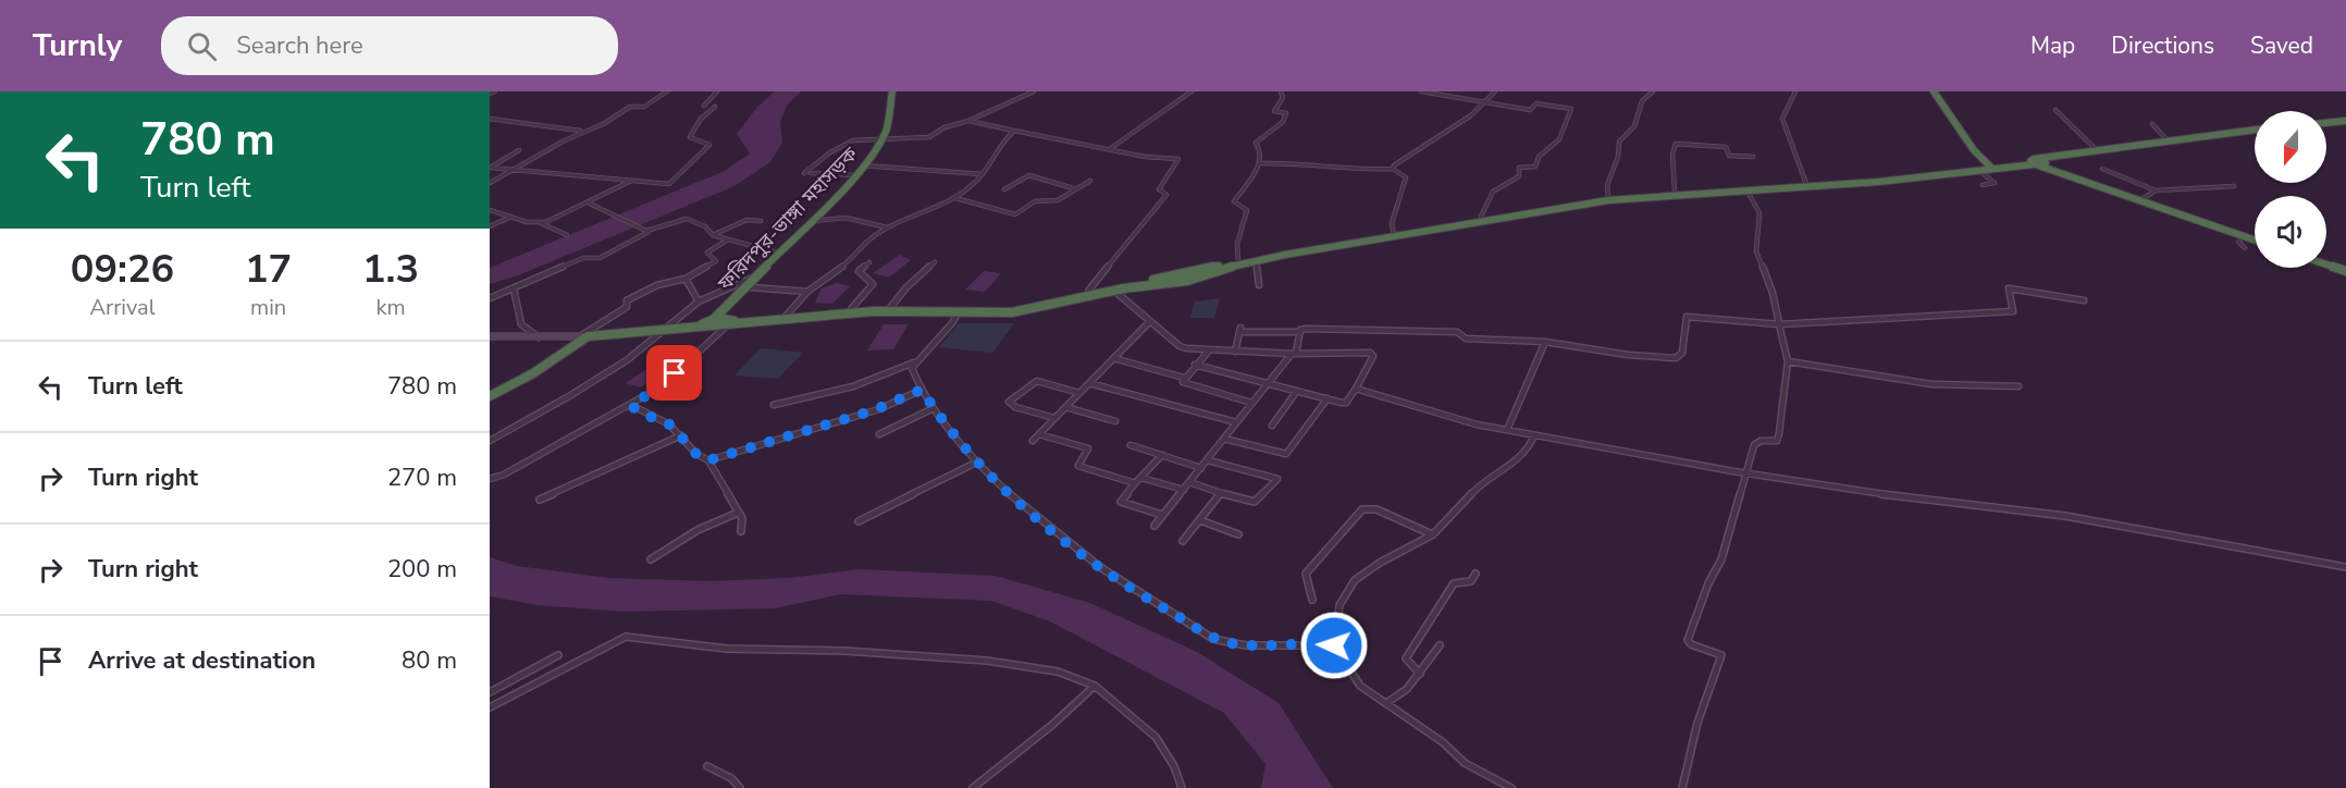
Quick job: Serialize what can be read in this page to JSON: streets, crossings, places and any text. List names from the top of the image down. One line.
{"streets":{"highway":["ফরিদপুর-ভাঙ্গা মহাসড়ক"]},"north":"bottom","page":{"header":"Turnly","search":"Search here","nav":["Map","Directions","Saved"],"turn":["780 m","Turn left"],"eta":["09:26","Arrival","17","min","1.3","km"],"list":[{"name":"Turn left","value":"780 m"},{"name":"Turn right","value":"270 m"},{"name":"Turn right","value":"200 m"},{"name":"Arrive at destination","value":"80 m"}]}}
